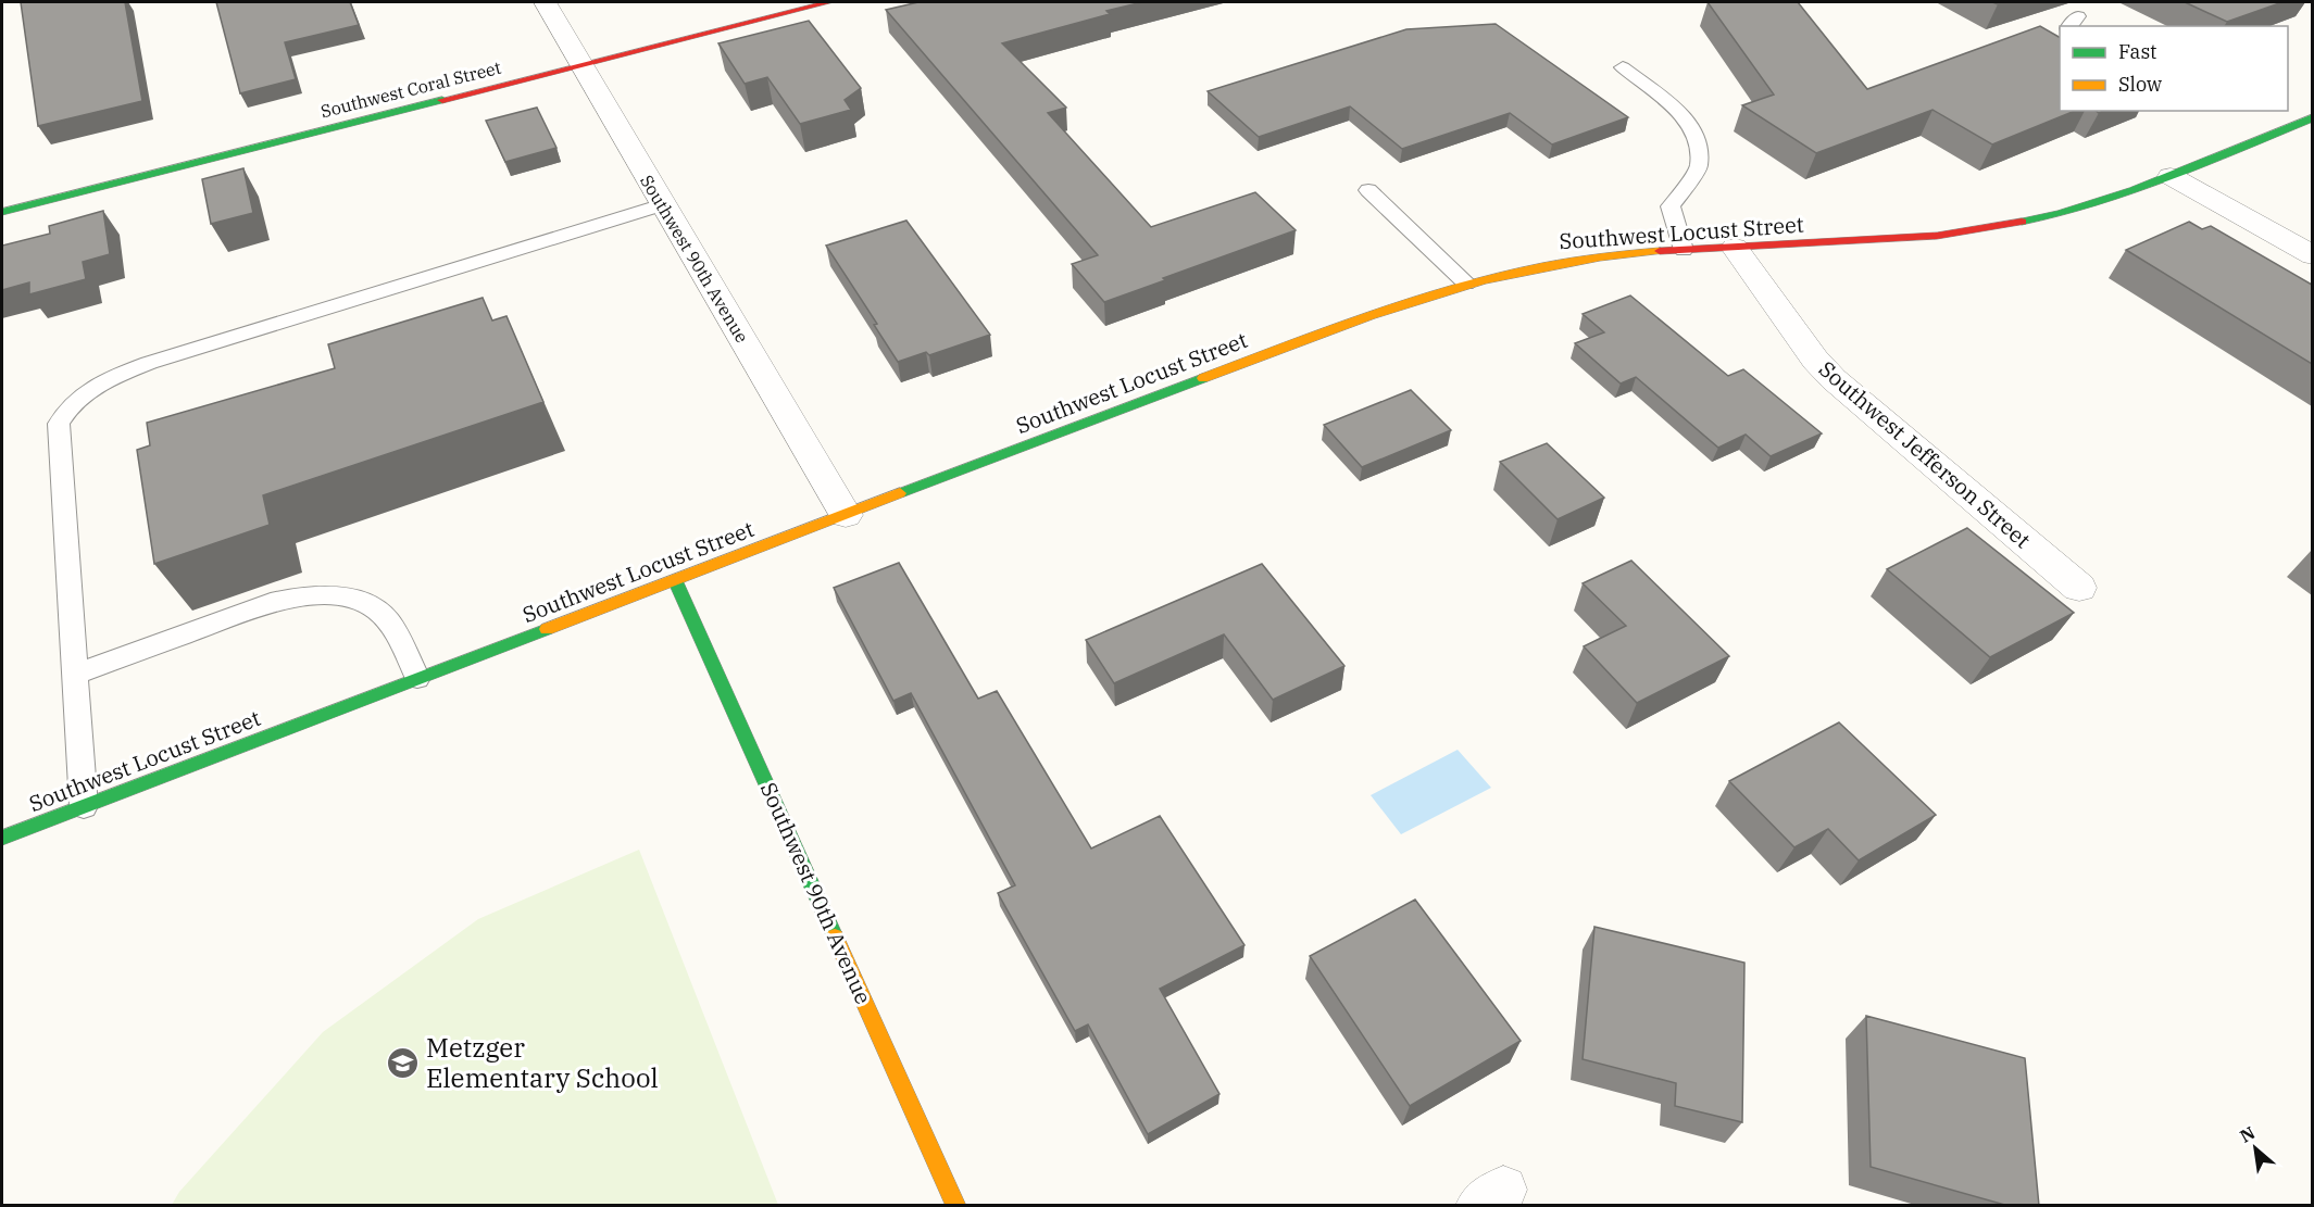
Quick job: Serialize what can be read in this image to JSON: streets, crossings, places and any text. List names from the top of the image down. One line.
{"streets":{"street":["Southwest Coral Street","Southwest Locust Street","Southwest 90th Avenue","Southwest Jefferson Street"]},"crossings":[["Southwest Coral Street","Southwest 90th Avenue"],["Southwest Locust Street","Southwest 90th Avenue"],["Southwest Locust Street","Southwest Jefferson Street"]],"places":{"school or university":["Metzger Elementary School"]},"legend":["Fast","Slow"],"north":"top left"}
